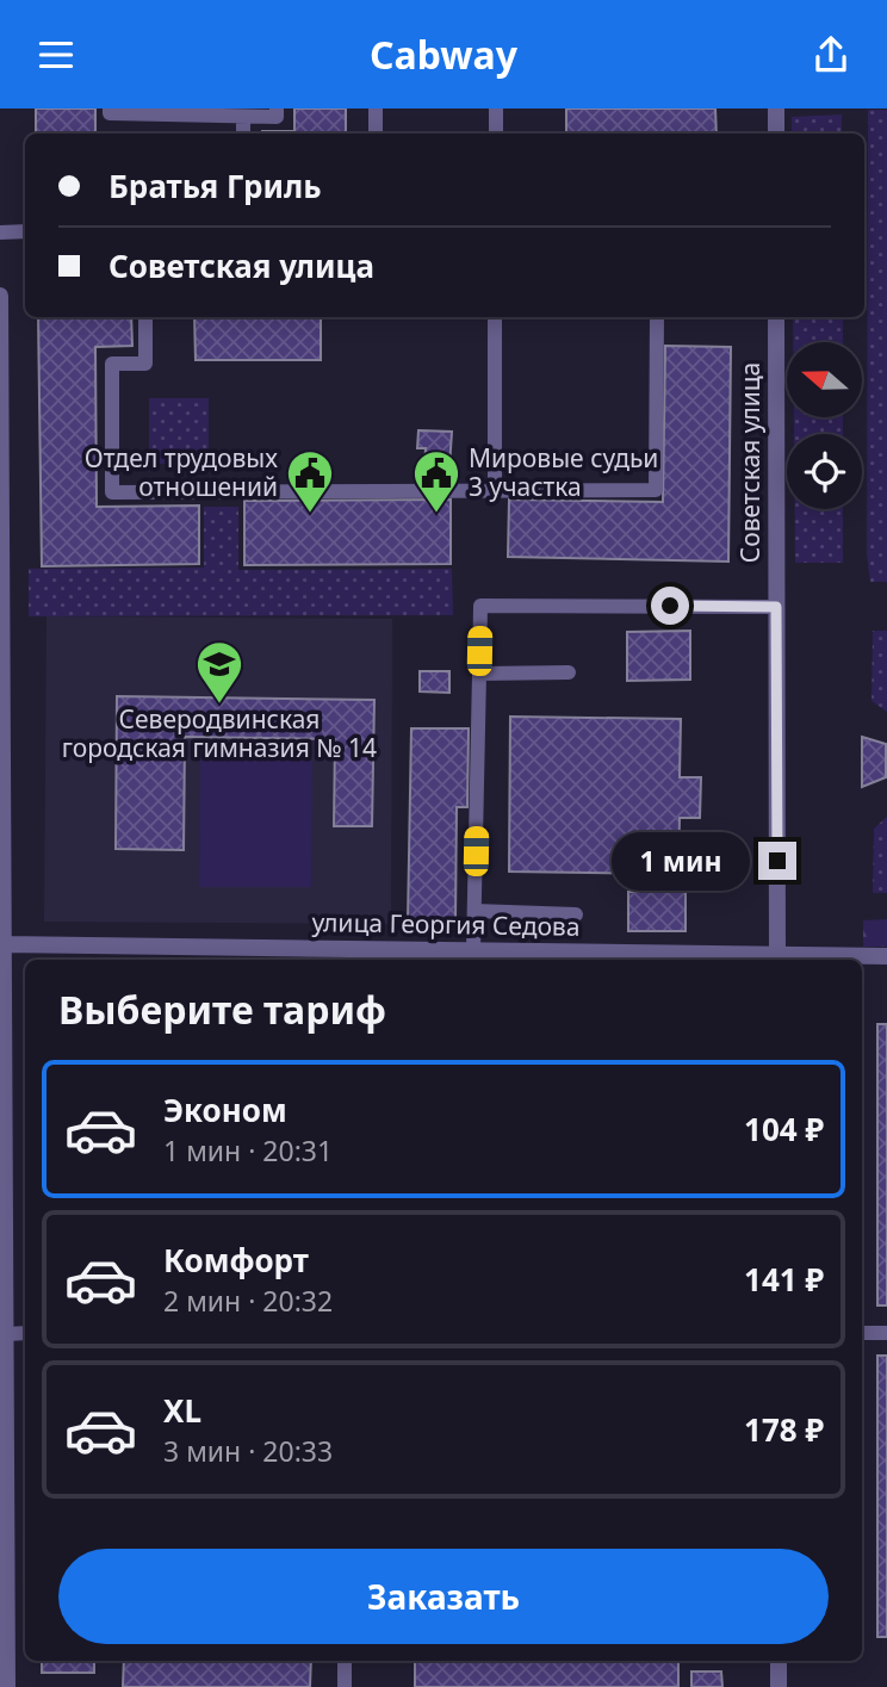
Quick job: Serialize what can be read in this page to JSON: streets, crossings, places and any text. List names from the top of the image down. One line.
{"streets":{"street":["Советская улица","улица Георгия Седова"]},"crossings":[["Советская улица","улица Георгия Седова"]],"places":{"public building":["Отдел трудовых отношений","Мировые судьи 3 участка"],"school or university":["Северодвинская городская гимназия № 14"]},"north":"left","page":{"header":"Cabway","banner":["Братья Гриль","Советская улица"],"bubble":"1 мин","heading":"Выберите тариф","list":[{"name":"Эконом","note":"1 мин · 20:31","value":"104 ₽"},{"name":"Комфорт","note":"2 мин · 20:32","value":"141 ₽"},{"name":"XL","note":"3 мин · 20:33","value":"178 ₽"}],"buttons":"Заказать"}}
